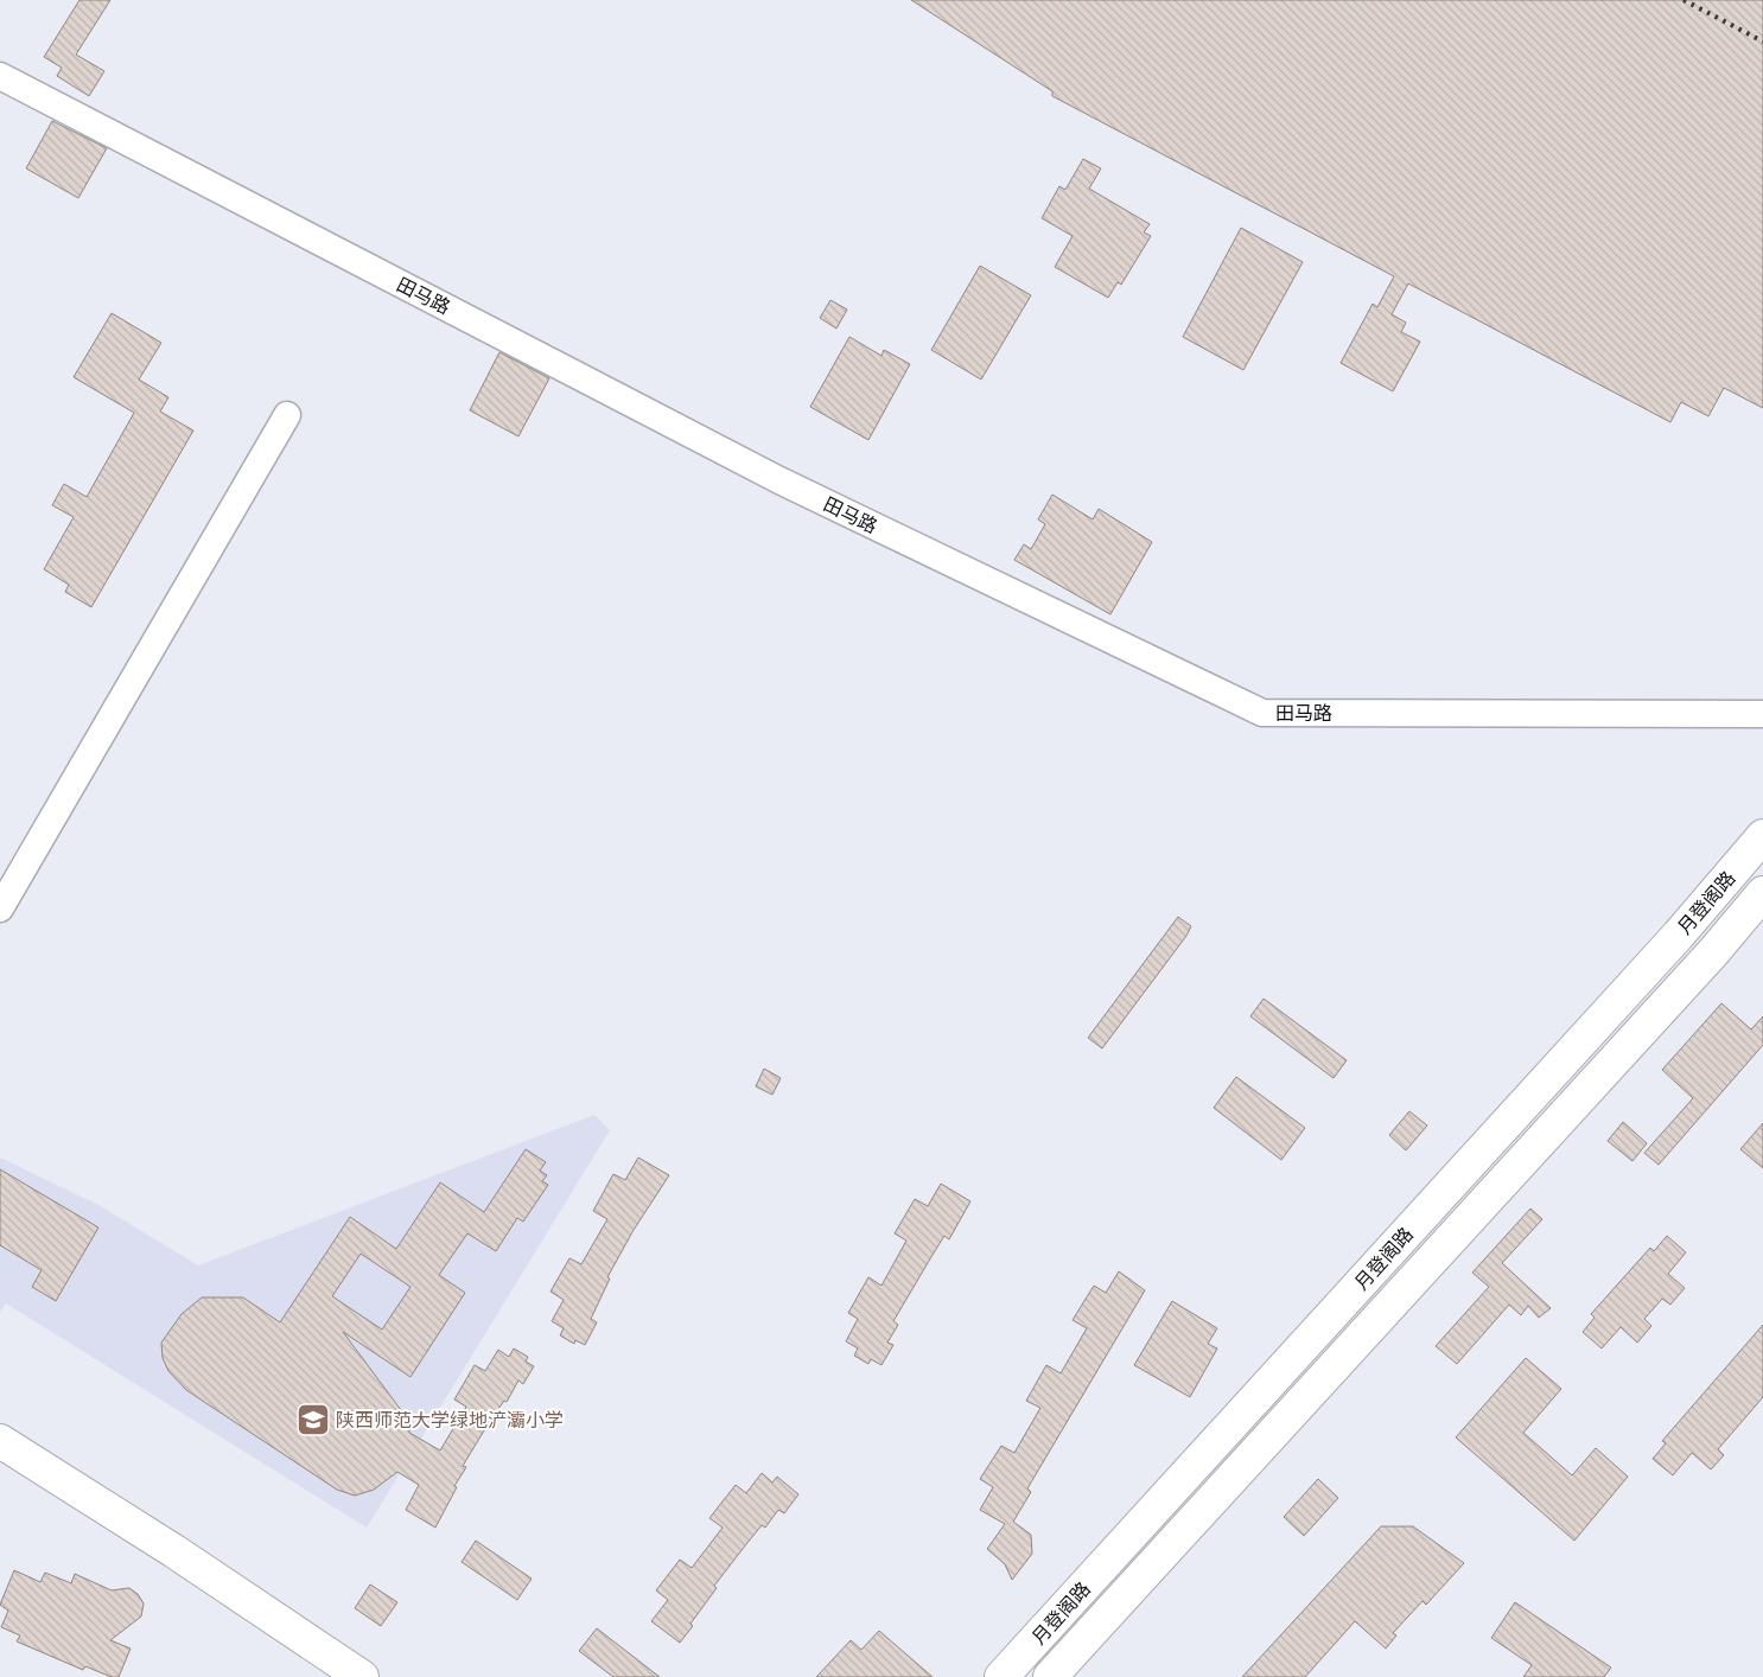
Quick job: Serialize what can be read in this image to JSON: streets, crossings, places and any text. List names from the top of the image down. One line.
{"streets":{"main road":["月登阁路"],"street":["田马路"]},"places":{"school or university":["陕西师范大学绿地浐灞小学"]}}
